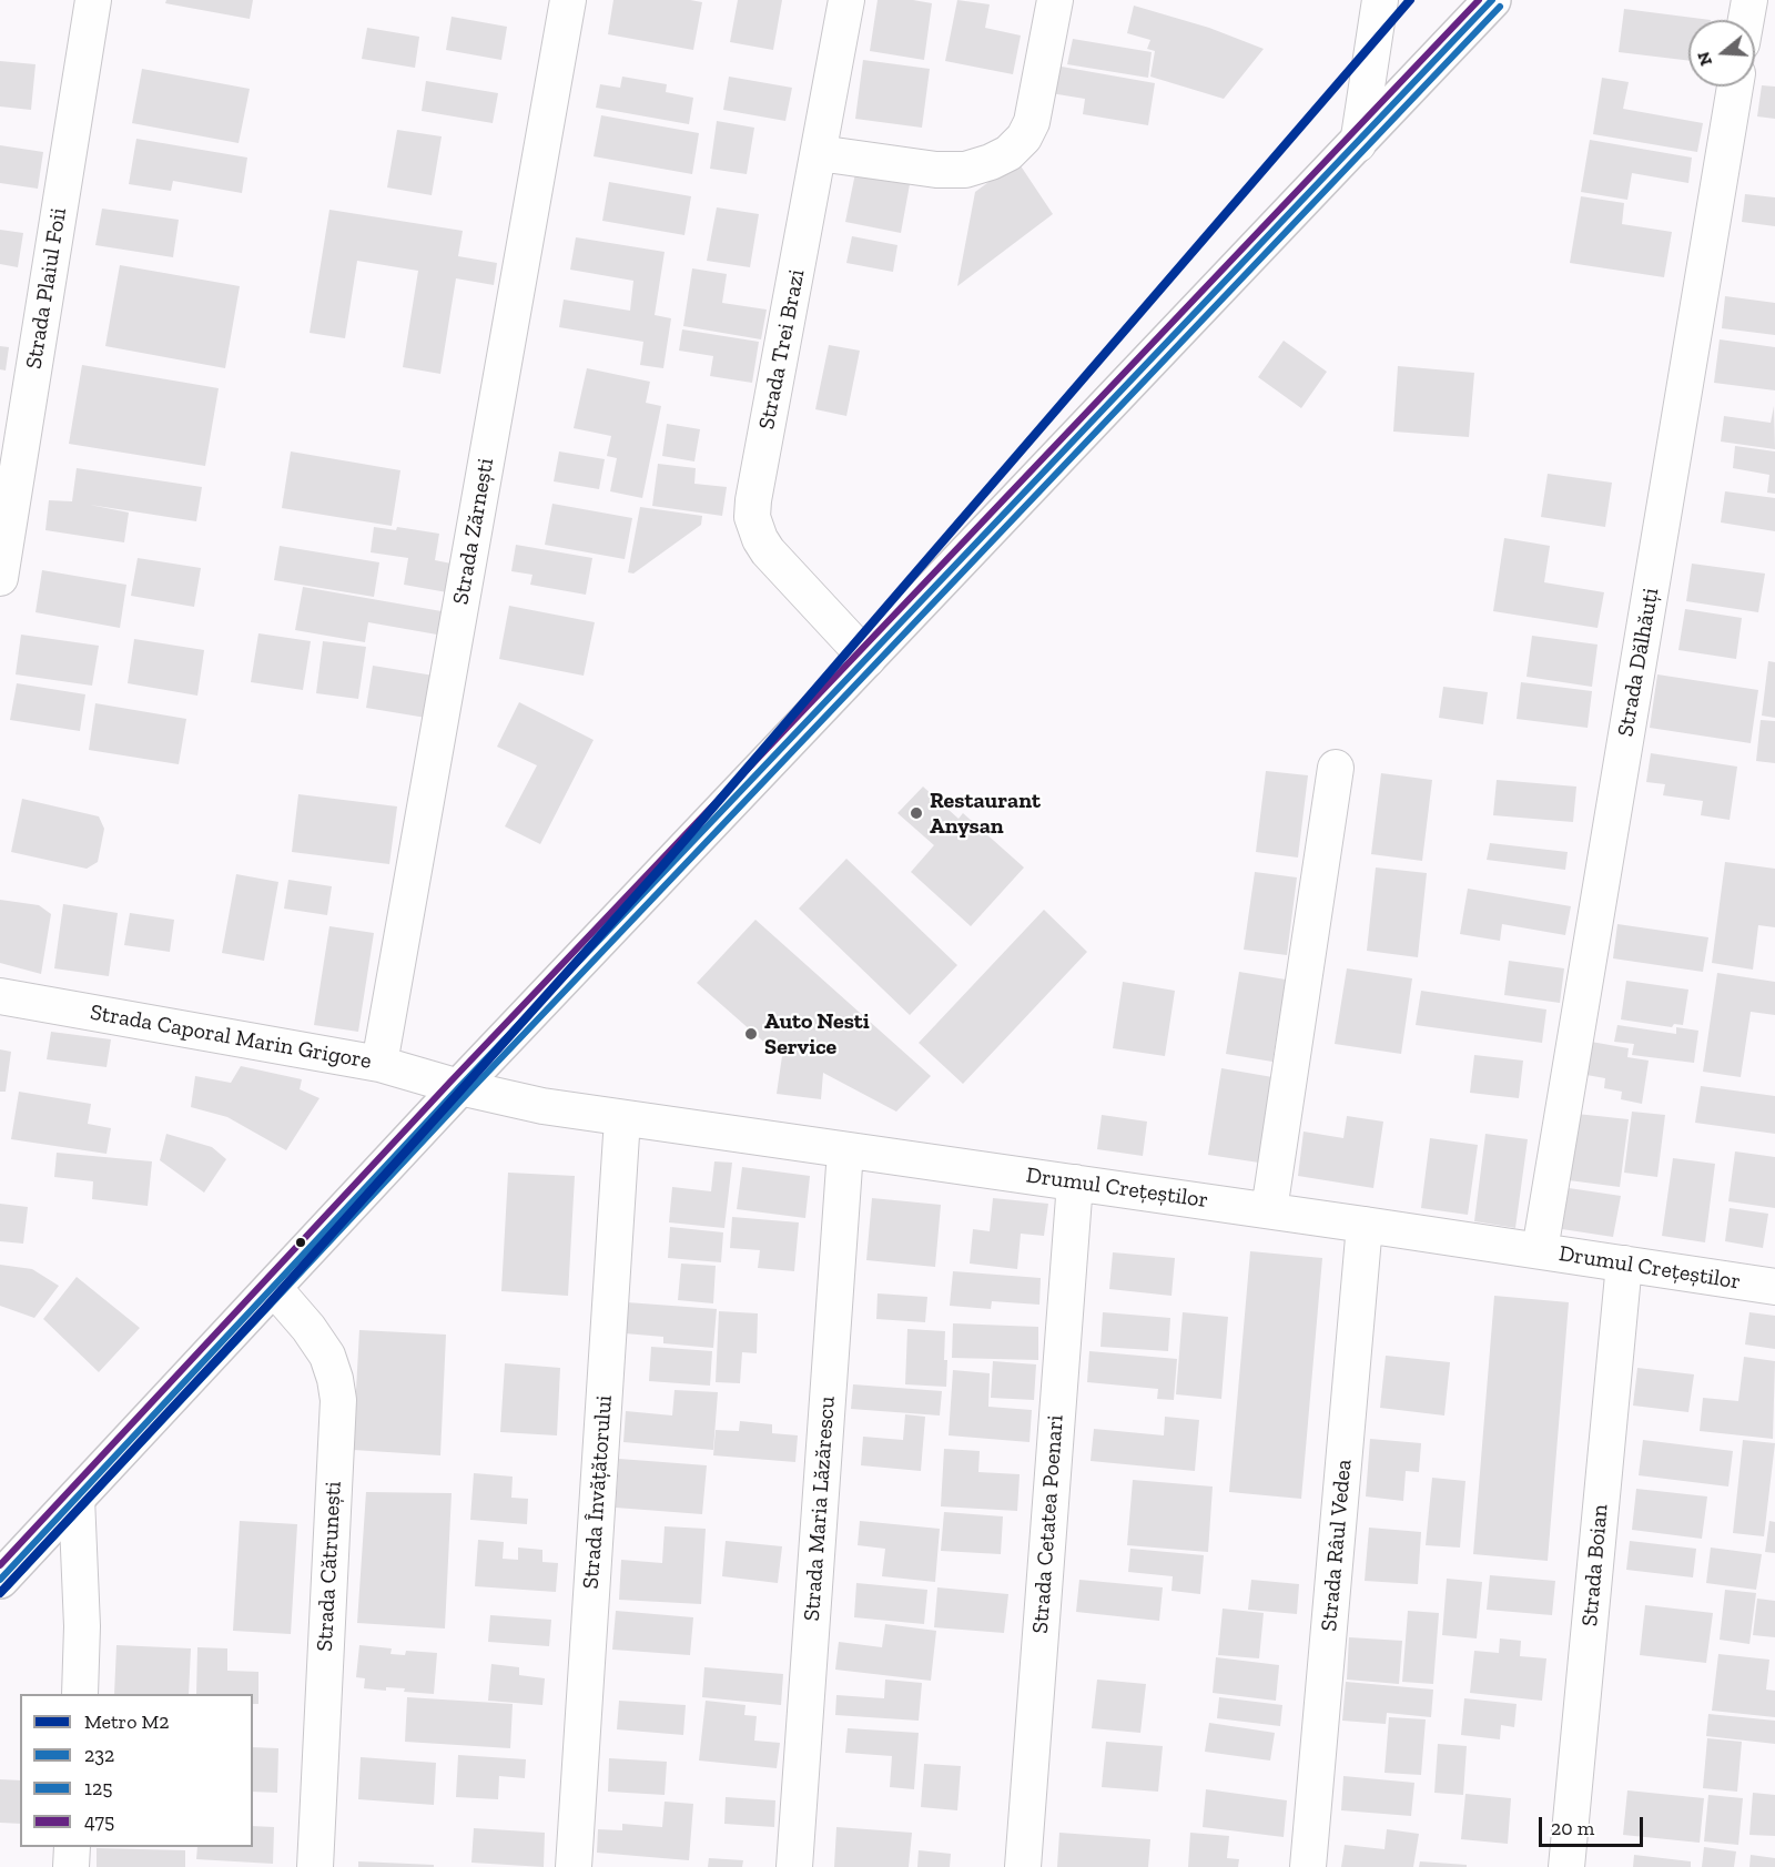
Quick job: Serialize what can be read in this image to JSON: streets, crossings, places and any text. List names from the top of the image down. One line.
{"streets":{"street":["Strada Plaiul Foii","Strada Trei Brazi","Strada Zărnești","Strada Dălhăuți","Strada Caporal Marin Grigore","Drumul Crețeștilor","Strada Învățătorului","Strada Maria Lăzărescu","Strada Cetatea Poenari","Strada Râul Vedea","Strada Boian","Strada Cătrunești"]},"crossings":[["Strada Zărnești","Strada Caporal Marin Grigore"],["Strada Dălhăuți","Drumul Crețeștilor"],["Strada Caporal Marin Grigore","Drumul Crețeștilor"],["Drumul Crețeștilor","Strada Învățătorului"],["Drumul Crețeștilor","Strada Maria Lăzărescu"],["Drumul Crețeștilor","Strada Cetatea Poenari"],["Drumul Crețeștilor","Strada Râul Vedea"],["Drumul Crețeștilor","Strada Boian"]],"places":["Restaurant Anysan","Auto Nesti Service"],"lines":["metro line M2","transit line 232","transit line 475","transit line 125"],"legend":["Metro M2","232","125","475"],"scale_bar":"20 m","north":"left"}
